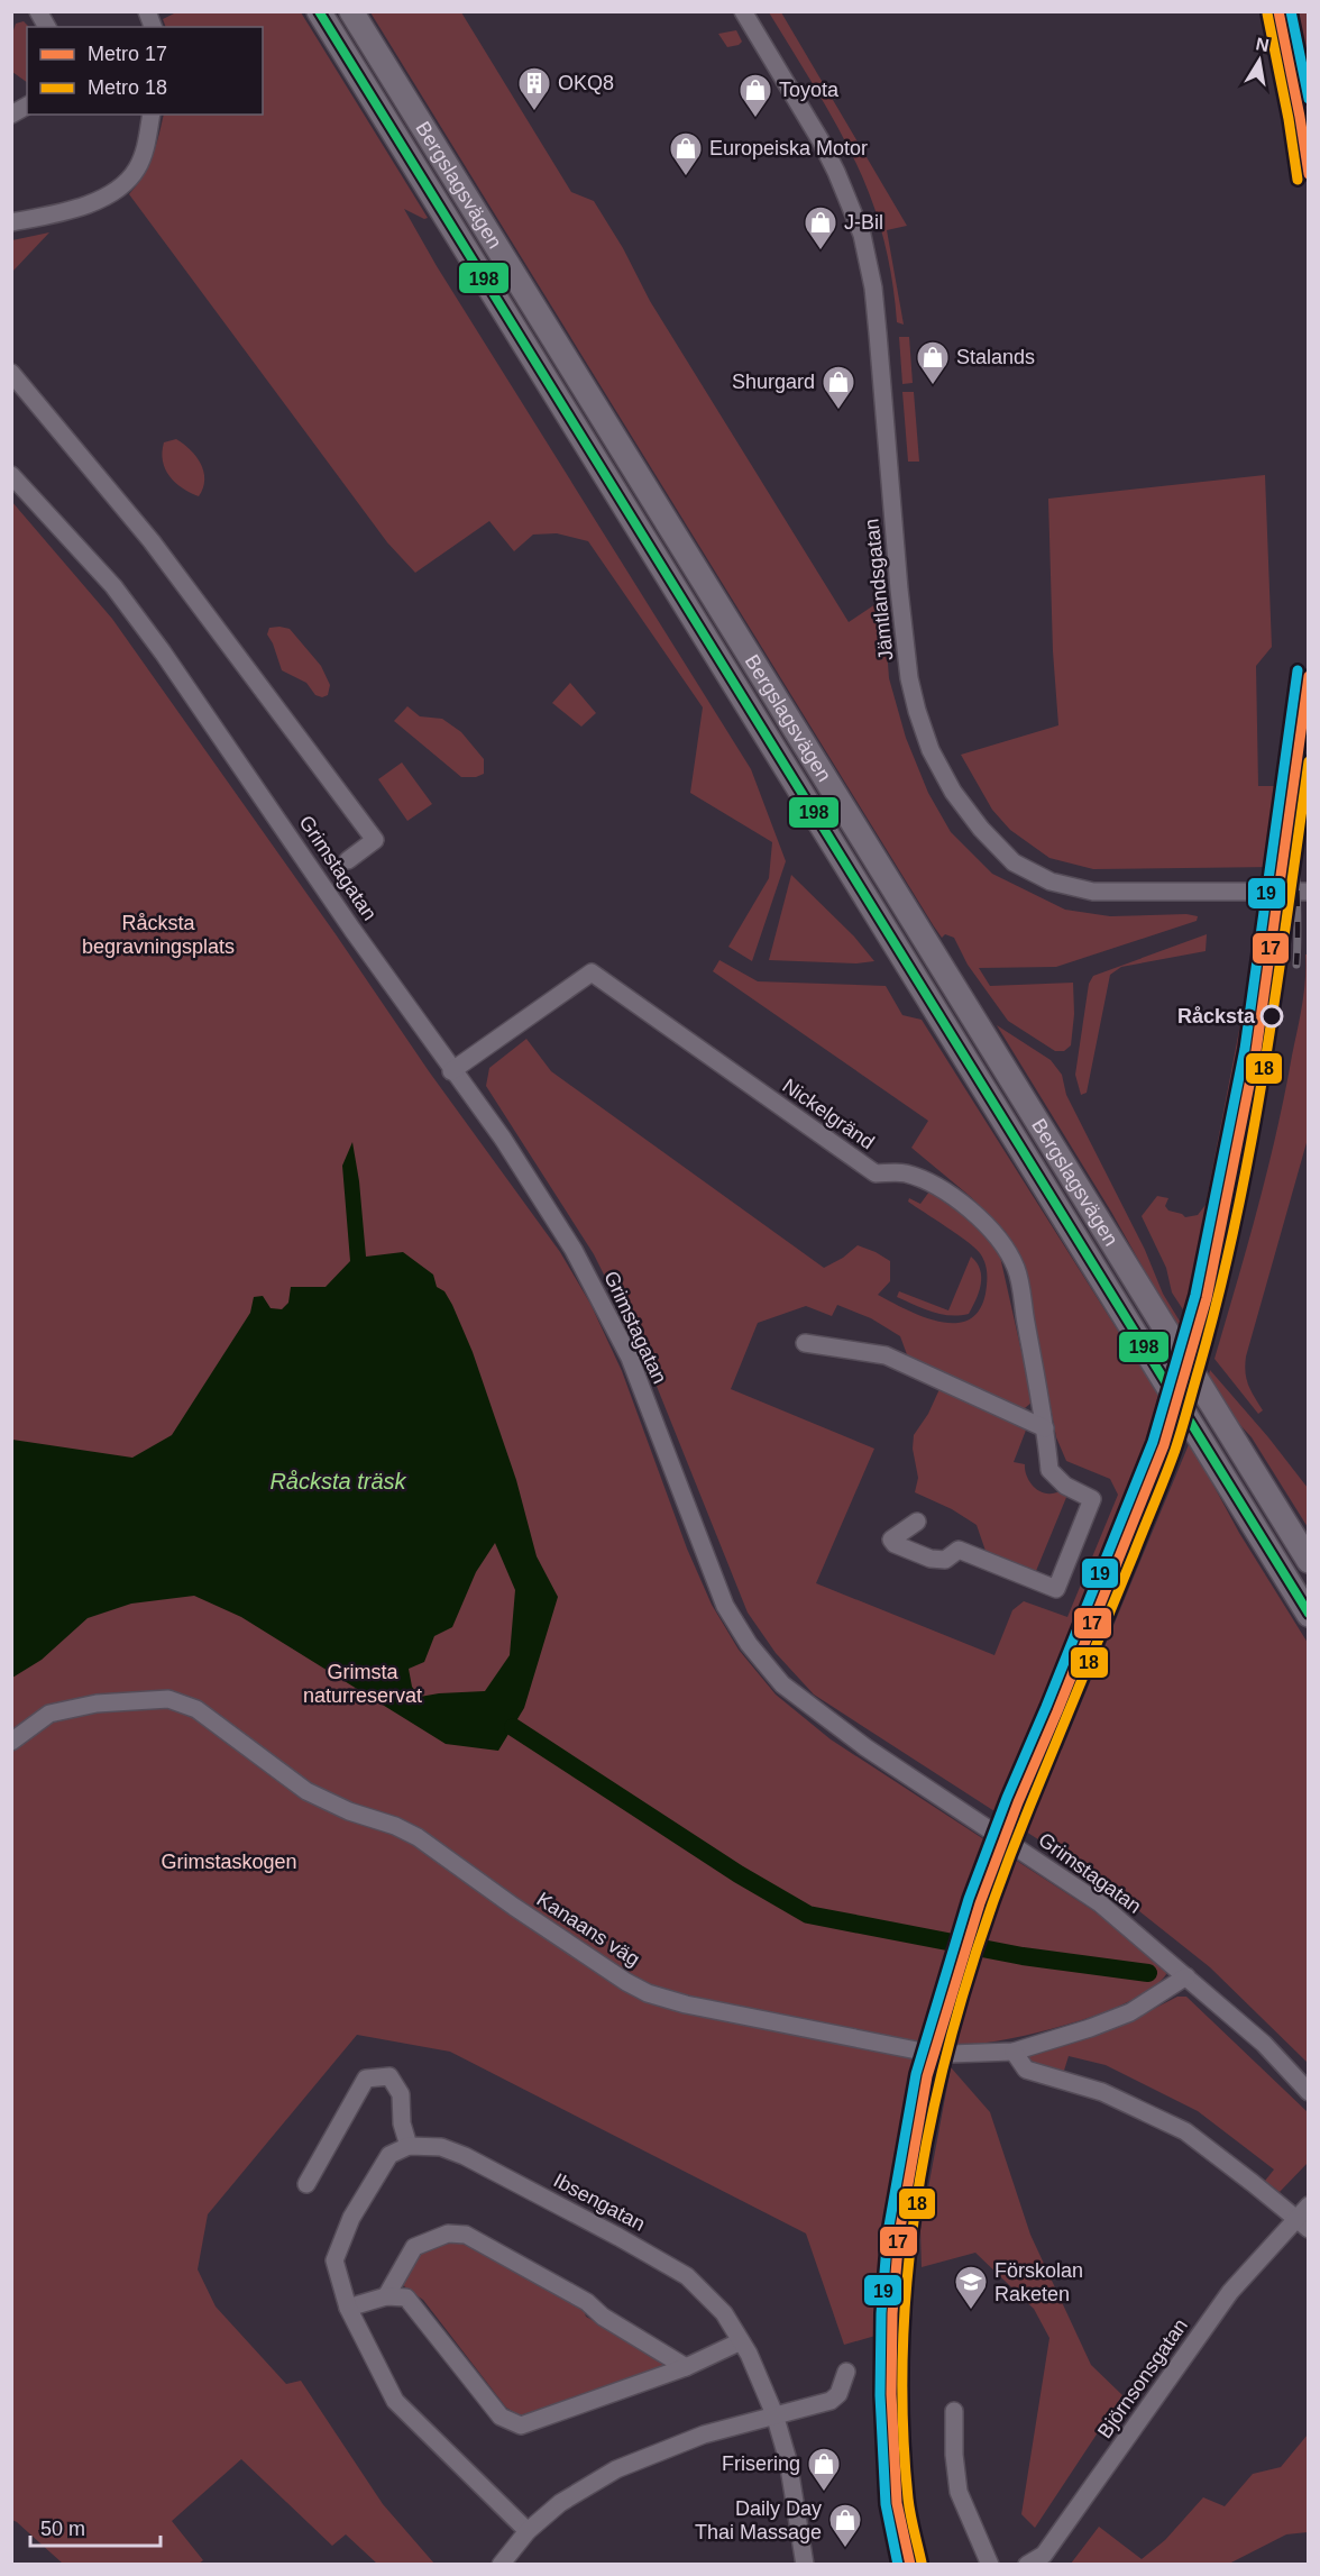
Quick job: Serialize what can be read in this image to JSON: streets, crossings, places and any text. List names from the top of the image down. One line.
{"streets":{"main road":["Bergslagsvägen"],"street":["Jämtlandsgatan","Grimstagatan","Nickelgränd","Kanaans väg","Ibsengatan","Björnsonsgatan"]},"crossings":[["Grimstagatan","Nickelgränd"],["Grimstagatan","Kanaans väg"],["Kanaans väg","Björnsonsgatan"]],"water":["Råcksta träsk"],"parks":["Råcksta begravningsplats","Grimsta naturreservat","Grimstaskogen"],"places":{"building":["OKQ8"],"shop":["Toyota","Europeiska Motor","J-Bil","Stalands","Shurgard","Frisering","Daily Day Thai Massage"],"other":["Råcksta"],"school or university":["Förskolan Raketen"]},"lines":["metro line 17","transit line 19","transit line 198","metro line 18"],"legend":["Metro 17","Metro 18"],"scale_bar":"50 m","north":"top"}
